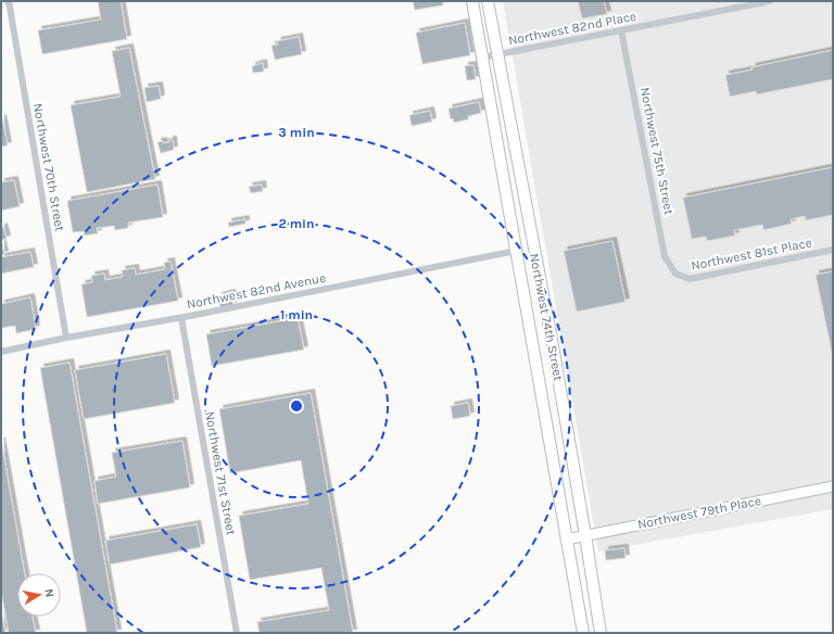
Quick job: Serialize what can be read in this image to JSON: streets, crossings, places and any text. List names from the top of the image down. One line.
{"streets":{"main road":["Northwest 74th Street","Northwest 79th Place"],"street":["Northwest 82nd Place","Northwest 75th Street","Northwest 70th Street","Northwest 81st Place","Northwest 82nd Avenue","Northwest 71st Street"]},"crossings":[["Northwest 82nd Place","Northwest 75th Street"],["Northwest 82nd Place","Northwest 74th Street"],["Northwest 75th Street","Northwest 81st Place"],["Northwest 70th Street","Northwest 82nd Avenue"],["Northwest 82nd Avenue","Northwest 74th Street"],["Northwest 82nd Avenue","Northwest 71st Street"],["Northwest 74th Street","Northwest 79th Place"]],"north":"right","rings":["3 min","2 min","1 min"]}
